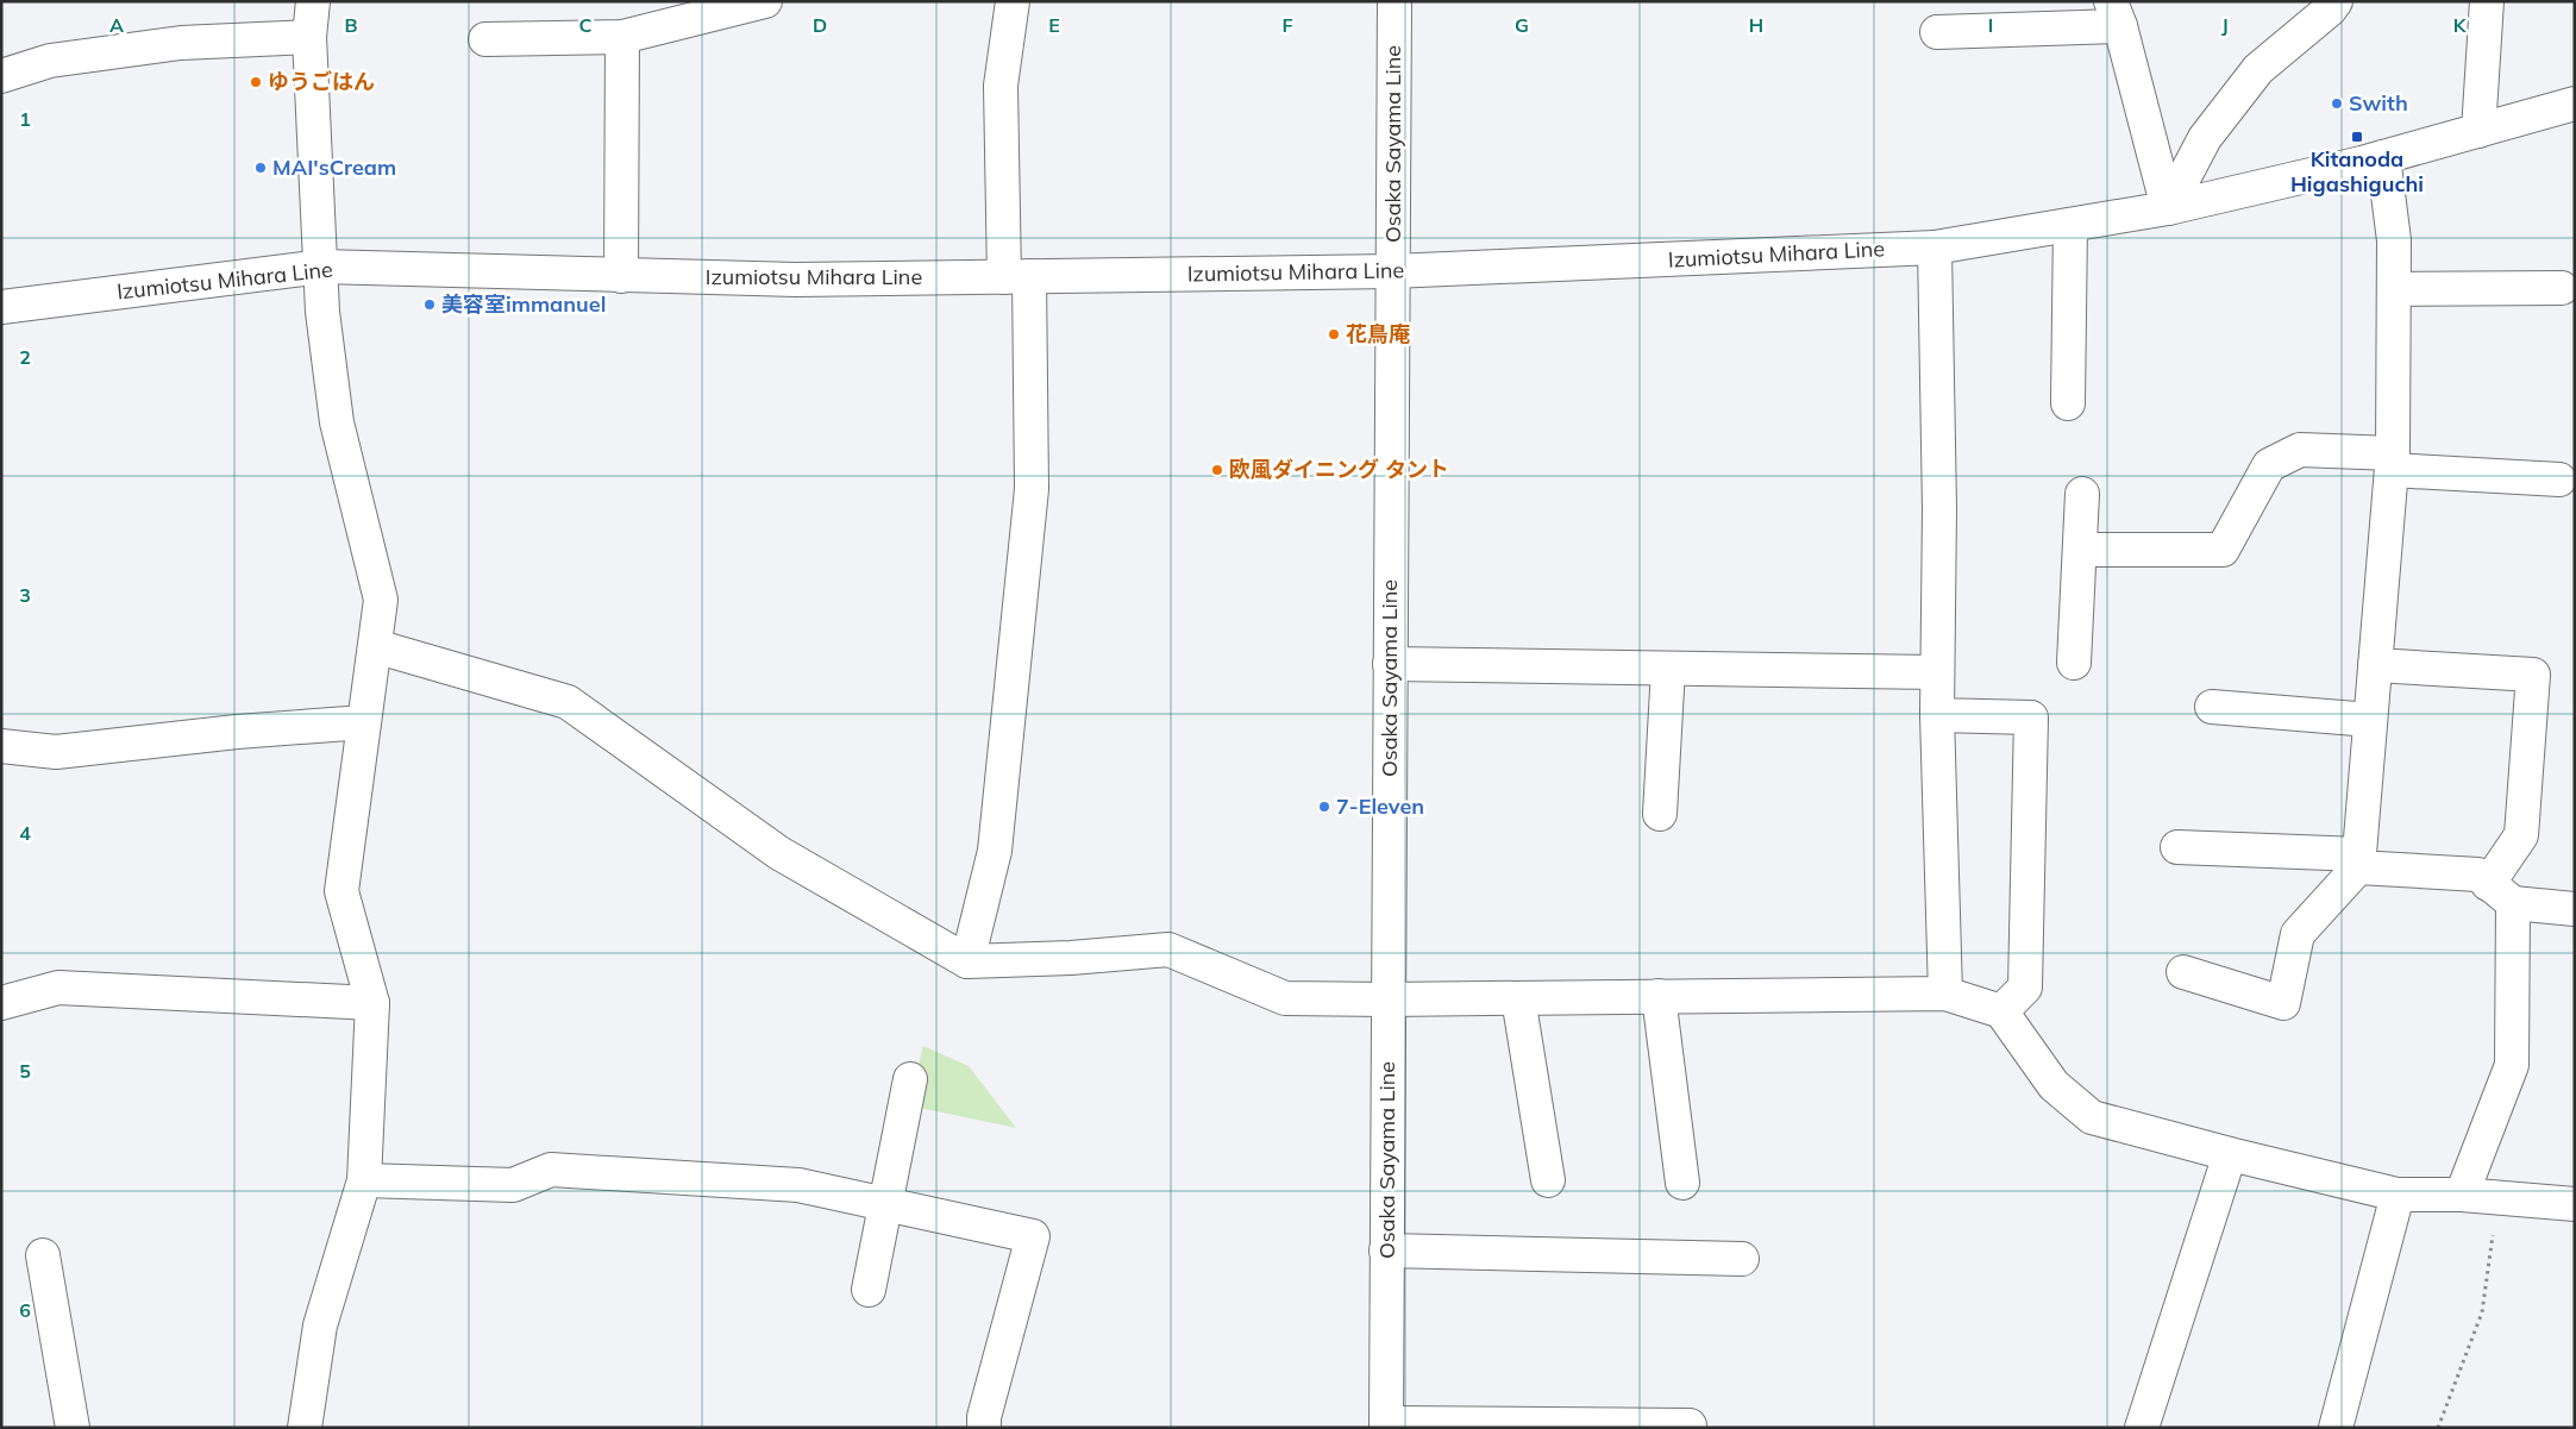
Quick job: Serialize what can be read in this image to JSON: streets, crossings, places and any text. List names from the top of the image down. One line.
{"streets":{"street":["Osaka Sayama Line","Izumiotsu Mihara Line"]},"crossings":[["Osaka Sayama Line","Izumiotsu Mihara Line"]],"places":{"other":["ゆうごはん","Swith","MAI'sCream","美容室immanuel","花鳥庵","欧風ダイニング タント","7-Eleven"],"transit":["Kitanoda Higashiguchi"]},"grid":{"columns":["A","B","C","D","E","F","G","H","I","J","K"],"rows":["1","2","3","4","5","6"]}}
